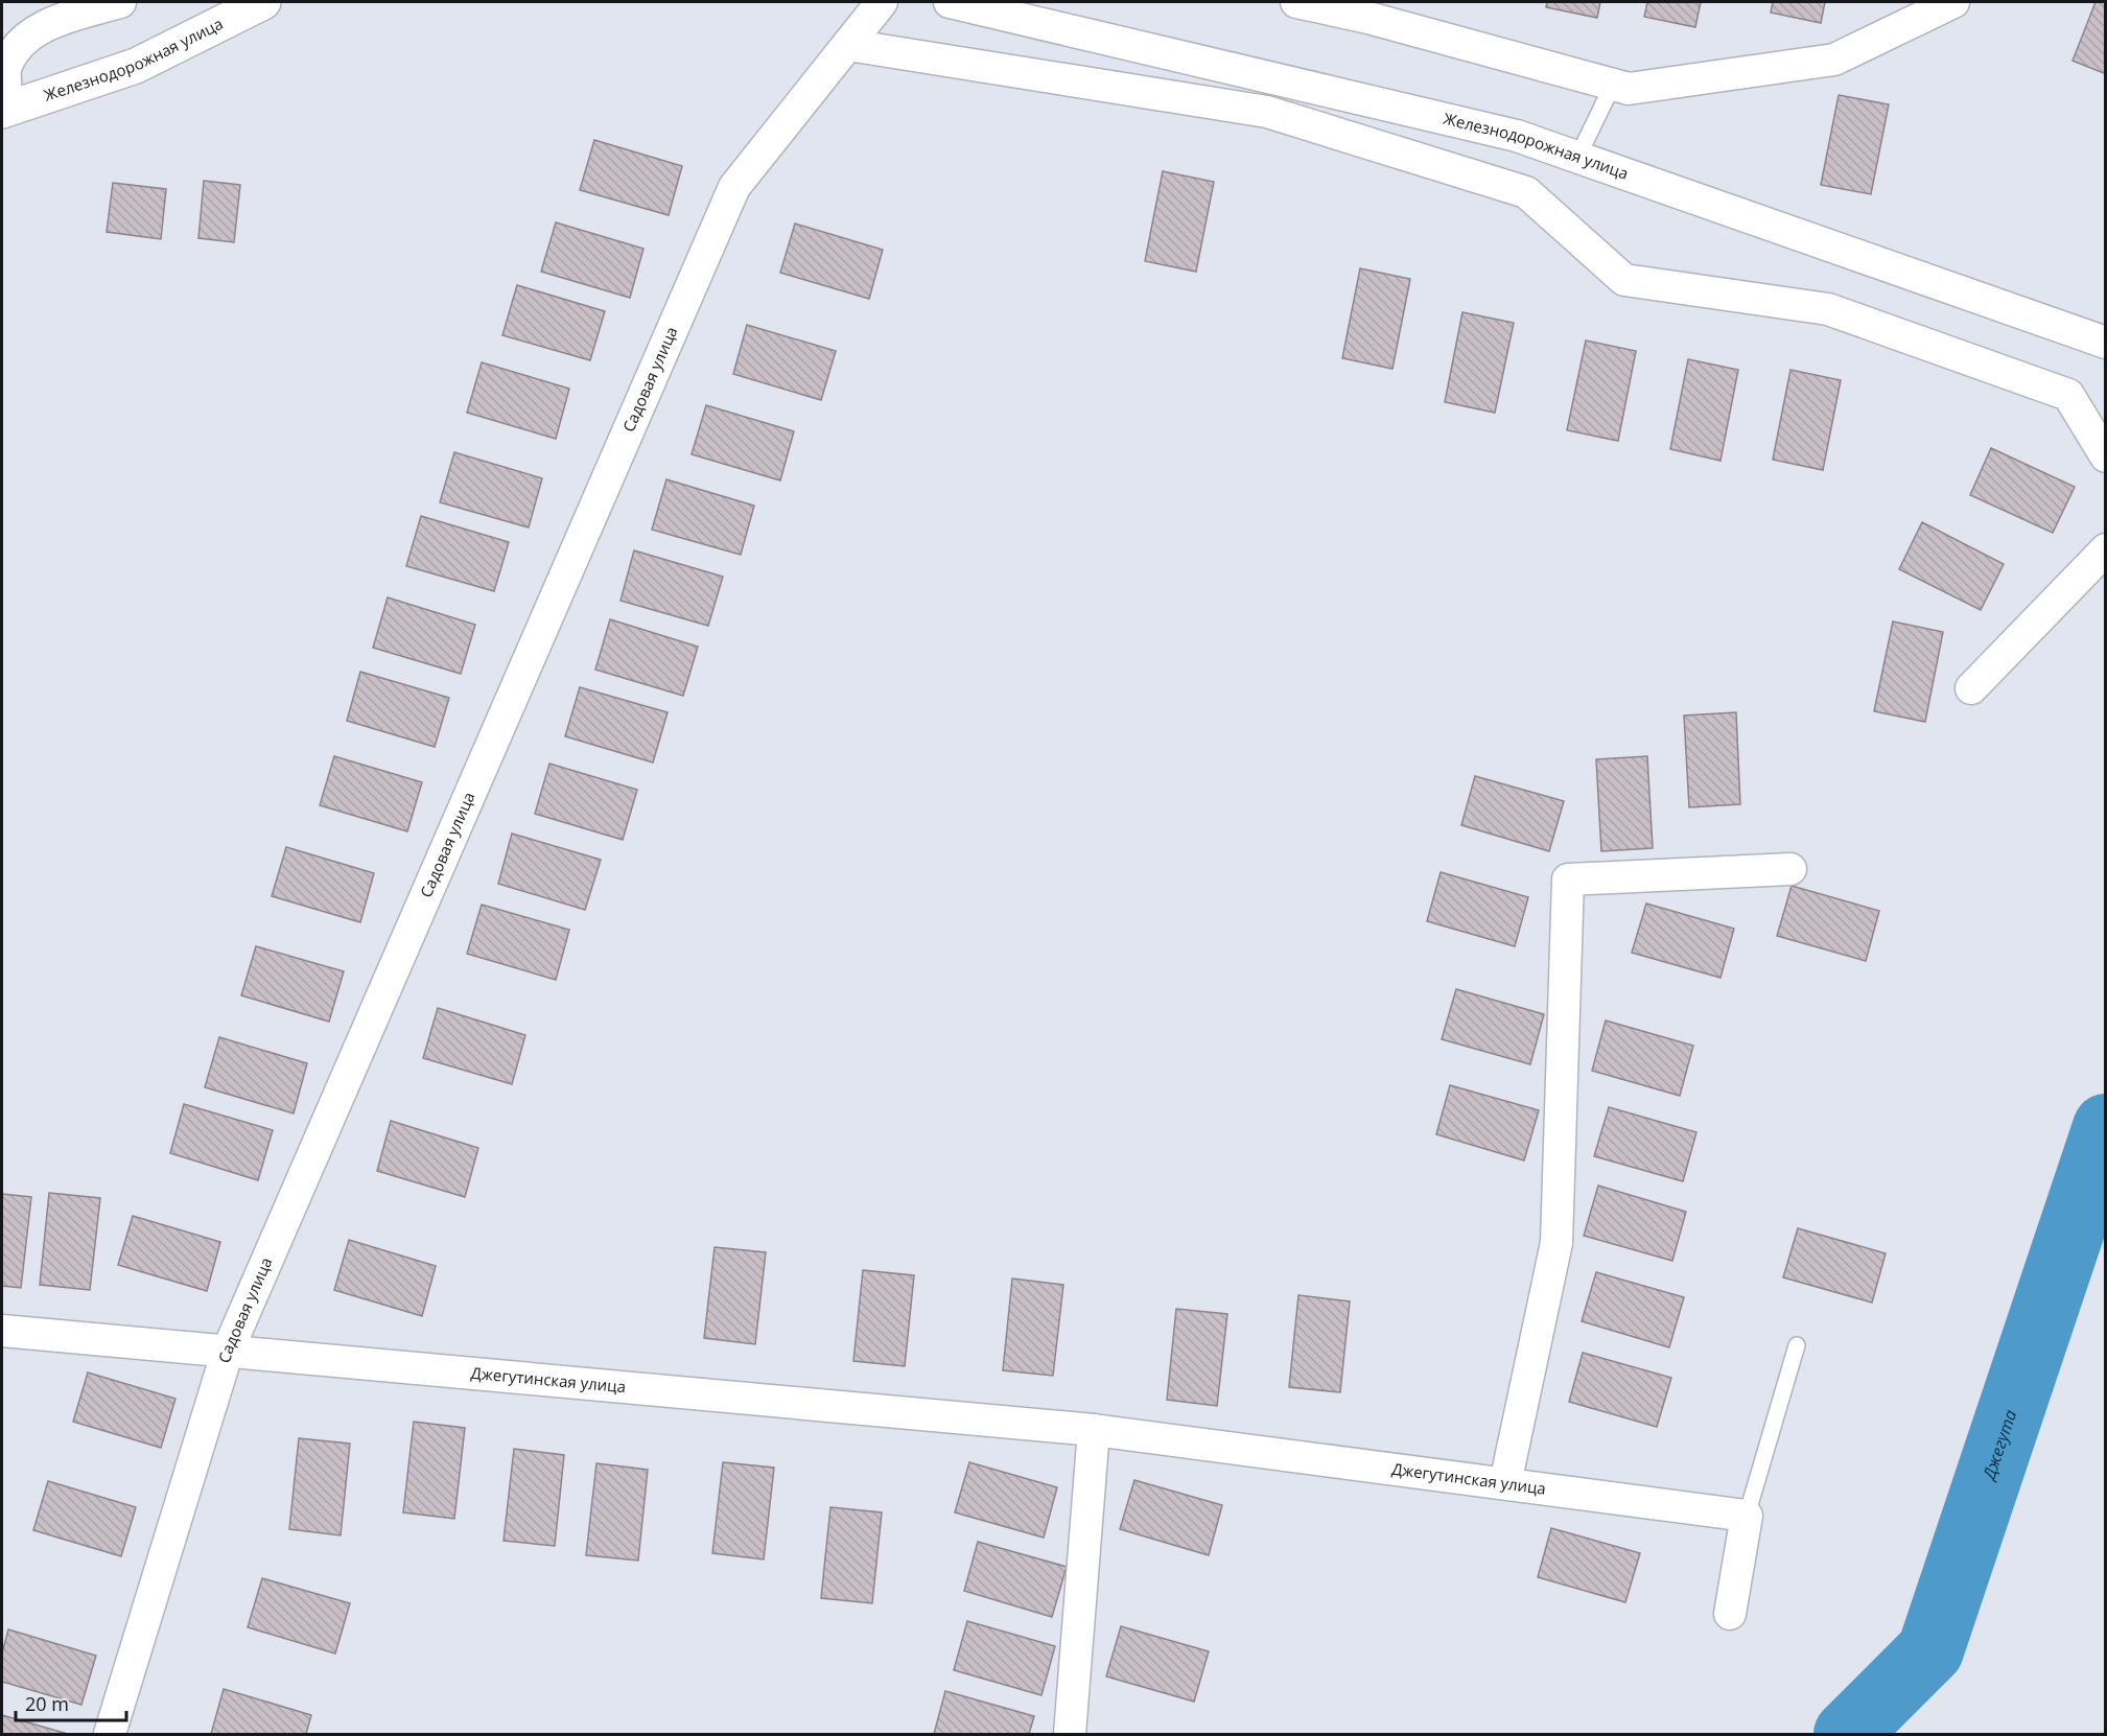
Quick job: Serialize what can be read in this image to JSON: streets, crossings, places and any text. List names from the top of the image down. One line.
{"streets":{"main road":["Железнодорожная улица"],"street":["Садовая улица","Джегутинская улица"]},"crossings":[["Садовая улица","Джегутинская улица"]],"water":["Джегута"],"scale_bar":"20 m"}
